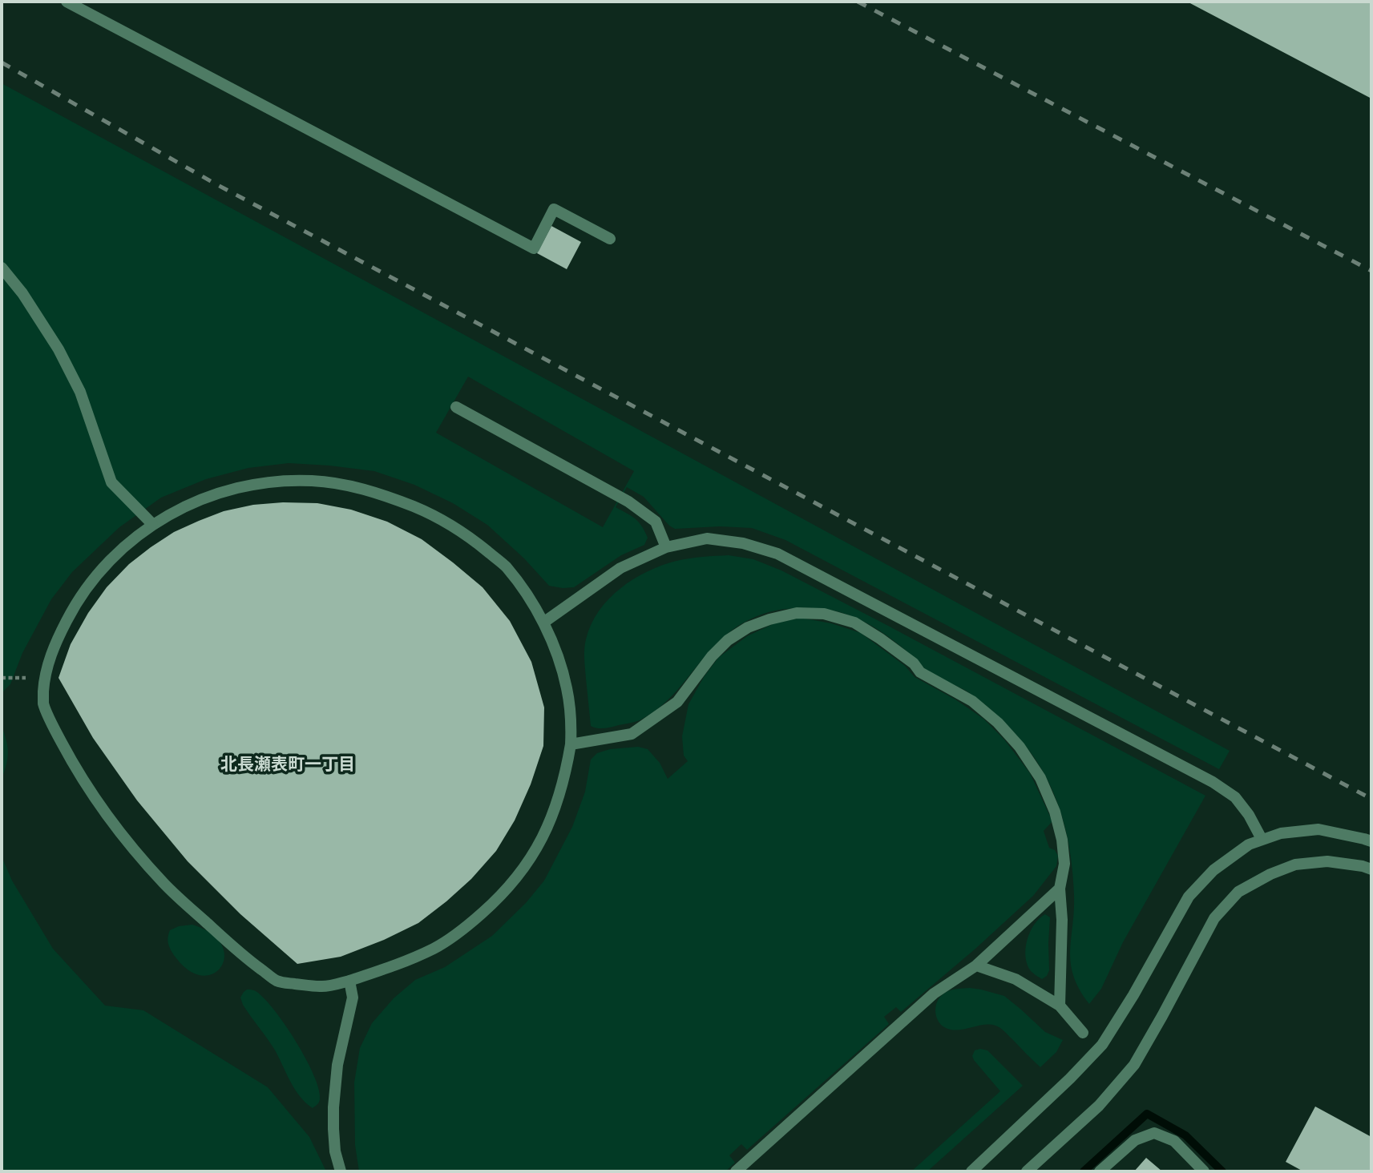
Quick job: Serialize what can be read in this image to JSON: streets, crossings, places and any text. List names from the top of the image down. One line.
{"districts":["北長瀬表町一丁目"]}
